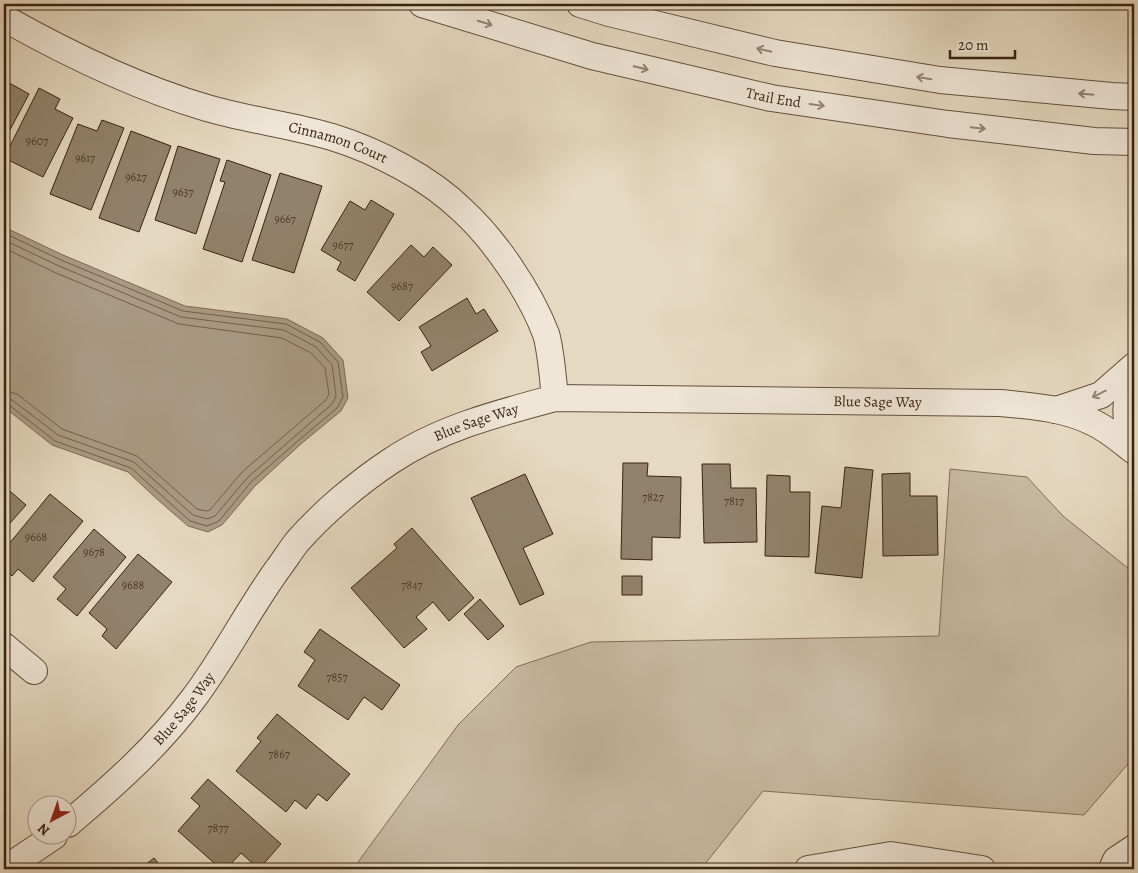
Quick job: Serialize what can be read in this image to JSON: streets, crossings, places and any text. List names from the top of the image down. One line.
{"streets":{"street":["Trail End","Cinnamon Court","Blue Sage Way"]},"crossings":[["Cinnamon Court","Blue Sage Way"]],"house_numbers":["9607","9617","9627","9637","9667","9677","9687","7827","7817","9668","9678","9688","7847","7857","7867","7877"],"scale_bar":"20 m","north":"bottom left"}
